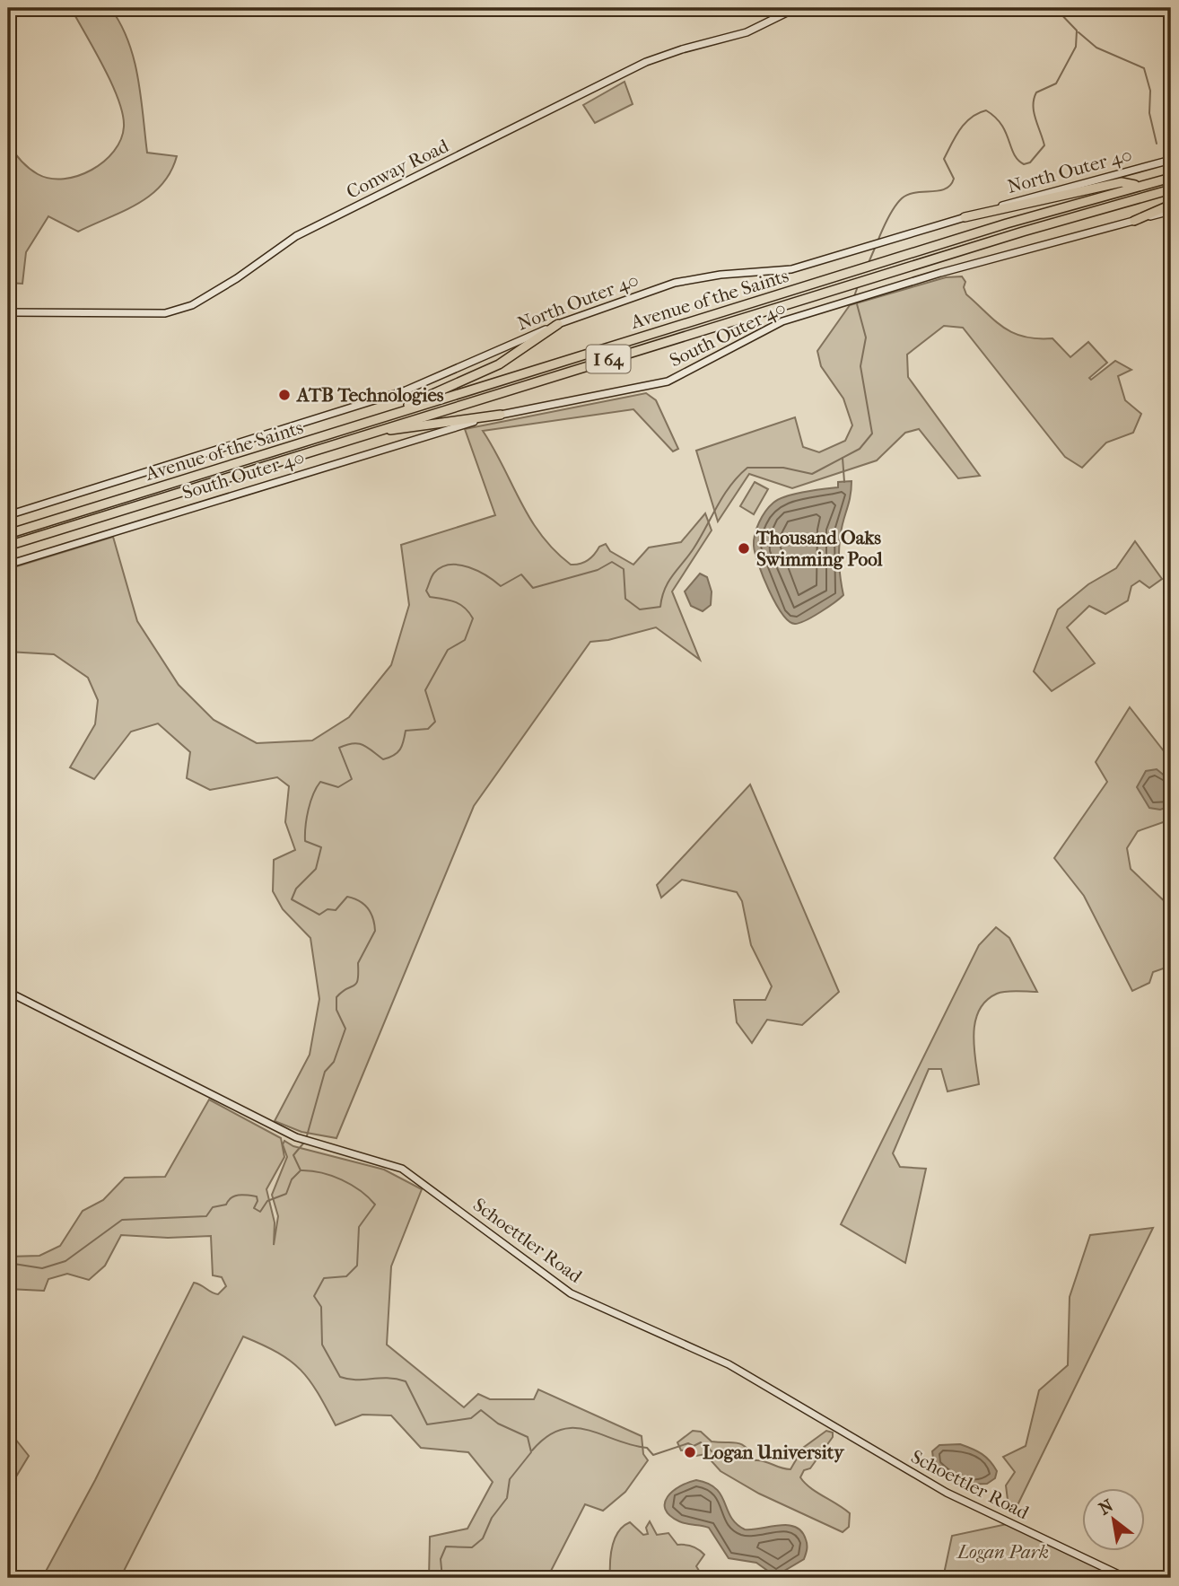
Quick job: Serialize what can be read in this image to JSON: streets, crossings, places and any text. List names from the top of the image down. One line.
{"streets":{"highway":["Avenue of the Saints","I 64"],"street":["Conway Road","North Outer 40","South Outer 40","Schoettler Road"]},"parks":["Logan Park"],"places":["ATB Technologies","Thousand Oaks Swimming Pool","Logan University"],"north":"top left"}
